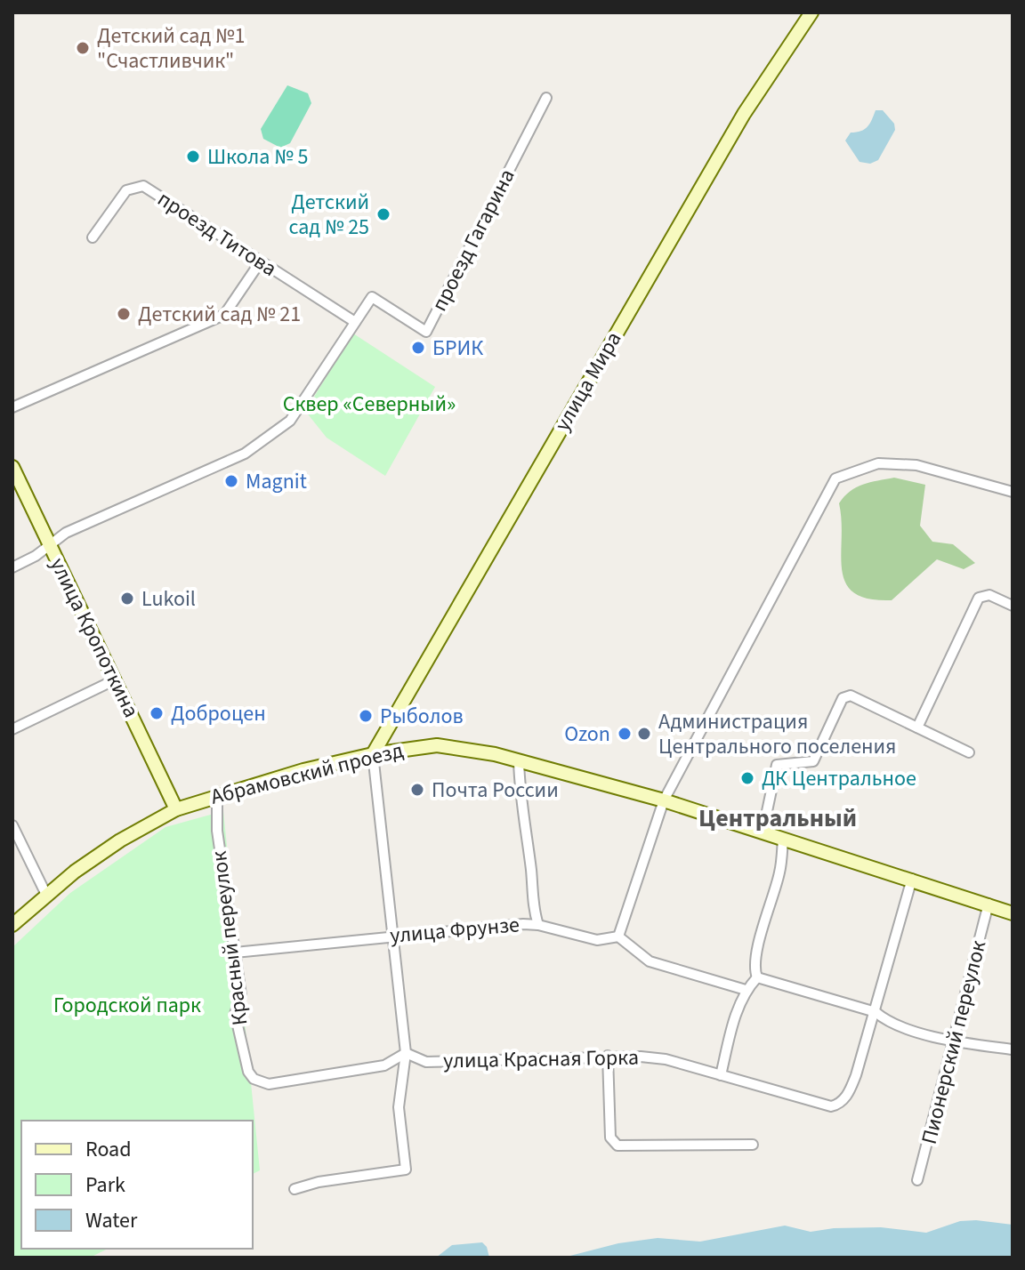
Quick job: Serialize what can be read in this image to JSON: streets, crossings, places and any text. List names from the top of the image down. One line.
{"streets":{"street":["проезд Титова","проезд Гагарина","улица Мира","улица Кропоткина","Абрамовский проезд","улица Фрунзе","Красный переулок","Пионерский переулок","улица Красная Горка"]},"crossings":[["проезд Титова","проезд Гагарина"],["проезд Гагарина","улица Кропоткина"],["улица Мира","Абрамовский проезд"],["улица Кропоткина","Абрамовский проезд"],["Абрамовский проезд","Красный переулок"],["Абрамовский проезд","Пионерский переулок"],["улица Фрунзе","Красный переулок"],["Красный переулок","улица Красная Горка"]],"districts":["Центральный"],"parks":["Сквер «Северный»","Городской парк"],"places":["Детский сад №1 \"Счастливчик\"","Школа № 5","Детский сад № 25","Детский сад № 21","БРИК","Magnit","Lukoil","Доброцен","Рыболов","Ozon","Администрация Центрального поселения","ДК Центральное","Почта России"],"legend":["Road","Park","Water"]}
